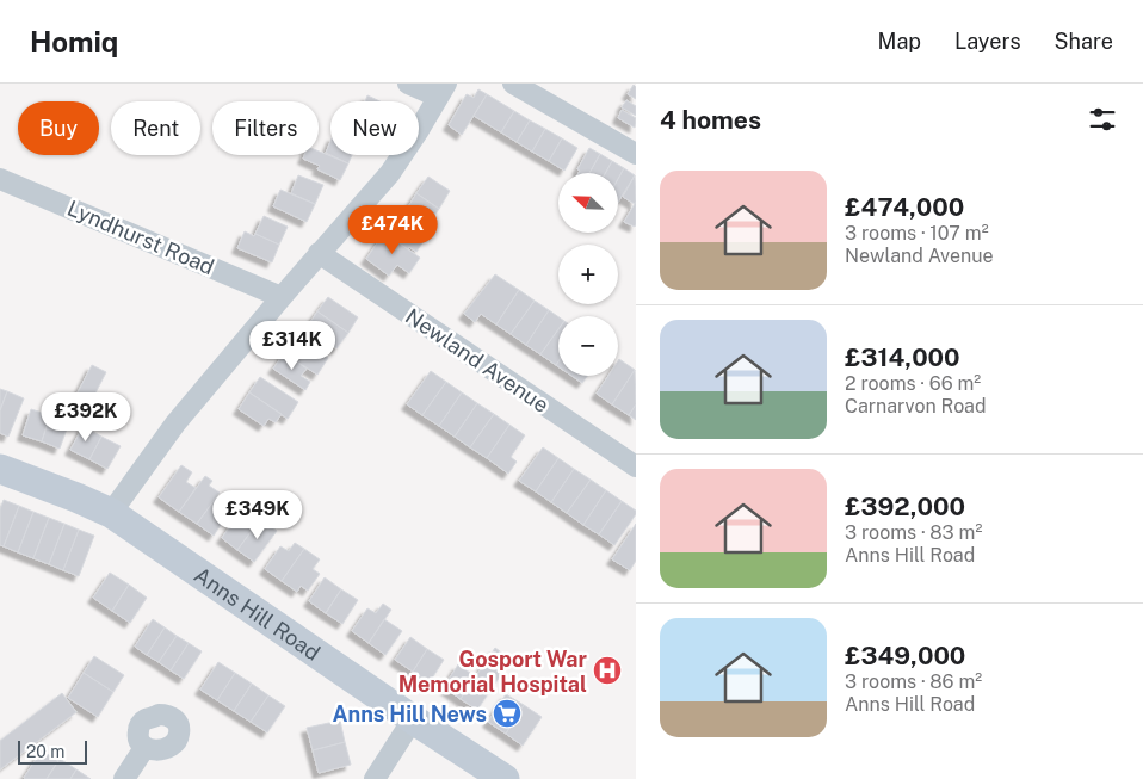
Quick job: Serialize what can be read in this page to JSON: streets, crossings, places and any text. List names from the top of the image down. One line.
{"streets":{"street":["Lyndhurst Road","Newland Avenue","Anns Hill Road"]},"places":{"hospital":["Gosport War Memorial Hospital"],"supermarket":["Anns Hill News"]},"scale_bar":"20 m","north":"top left","page":{"header":"Homiq","nav":["Map","Layers","Share"],"heading":"4 homes","chip":["Buy","Rent","Filters","New"],"list":[{"name":"£474,000","note":"3 rooms · 107 m² · Newland Avenue"},{"name":"£314,000","note":"2 rooms · 66 m² · Carnarvon Road"},{"name":"£392,000","note":"3 rooms · 83 m² · Anns Hill Road"},{"name":"£349,000","note":"3 rooms · 86 m² · Anns Hill Road"}],"map_buttons":["+","−"],"price":["£474K","£314K","£392K","£349K"],"scale":"20 m"}}
